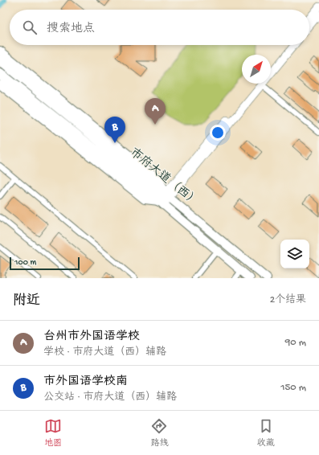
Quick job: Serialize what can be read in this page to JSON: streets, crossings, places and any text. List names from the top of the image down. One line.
{"streets":{"highway":["市府大道（西）"]},"scale_bar":"100 m","north":"top right","page":{"search":"搜索地点","pins":["A","B"],"scale":"100 m","heading":["附近","2个结果"],"list":[{"mark":"A","name":"台州市外国语学校","note":"学校 · 市府大道（西）辅路","value":"90 m"},{"mark":"B","name":"市外国语学校南","note":"公交站 · 市府大道（西）辅路","value":"150 m"}],"nav":["地图","路线","收藏"]}}
